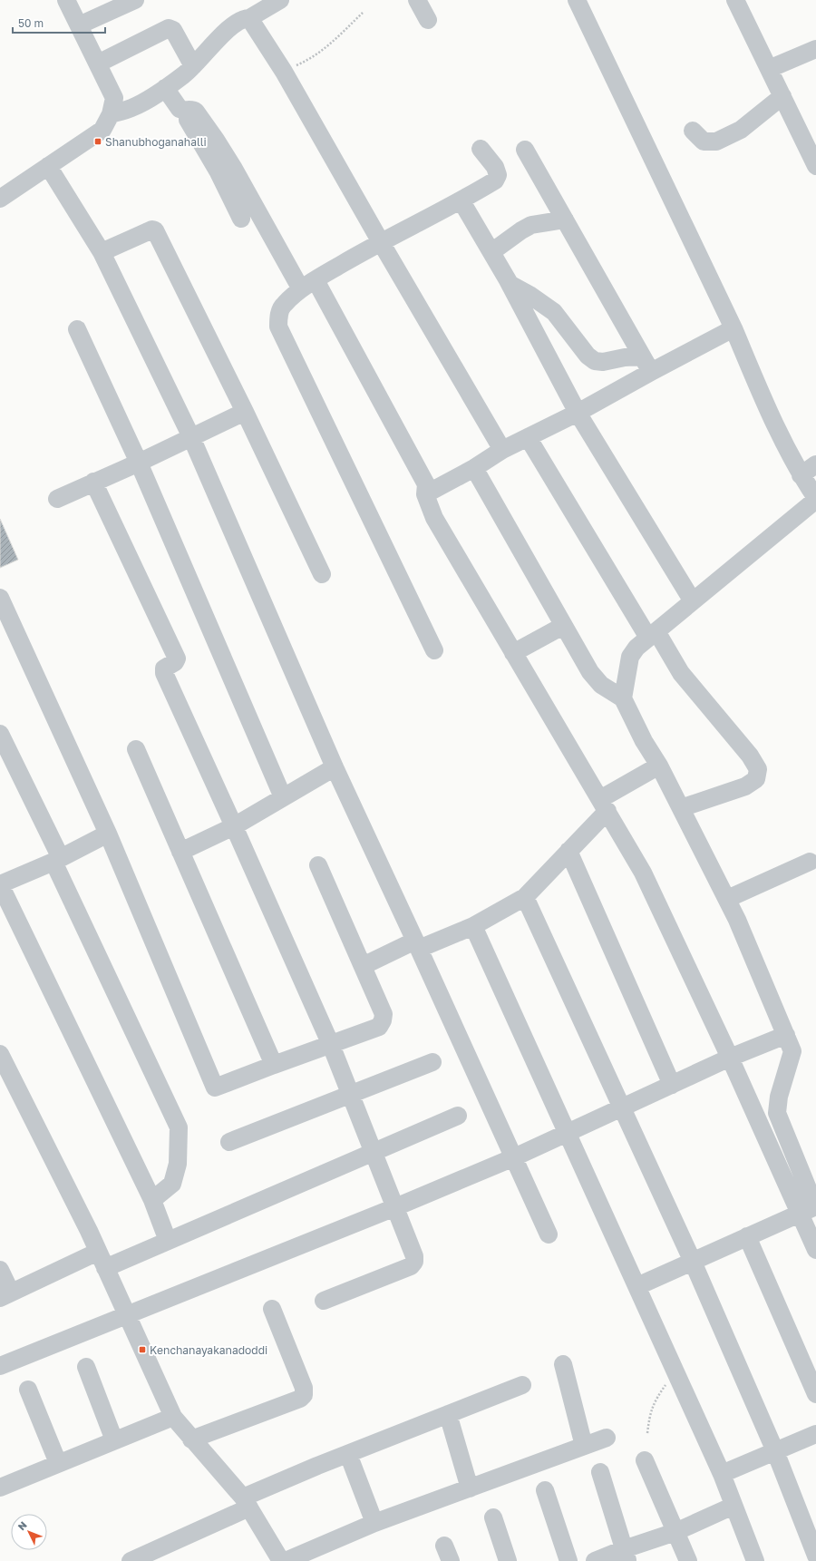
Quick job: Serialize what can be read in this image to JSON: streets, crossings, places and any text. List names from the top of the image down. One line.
{"places":{"transit":["Shanubhoganahalli","Kenchanayakanadoddi"]},"scale_bar":"50 m","north":"top left"}
